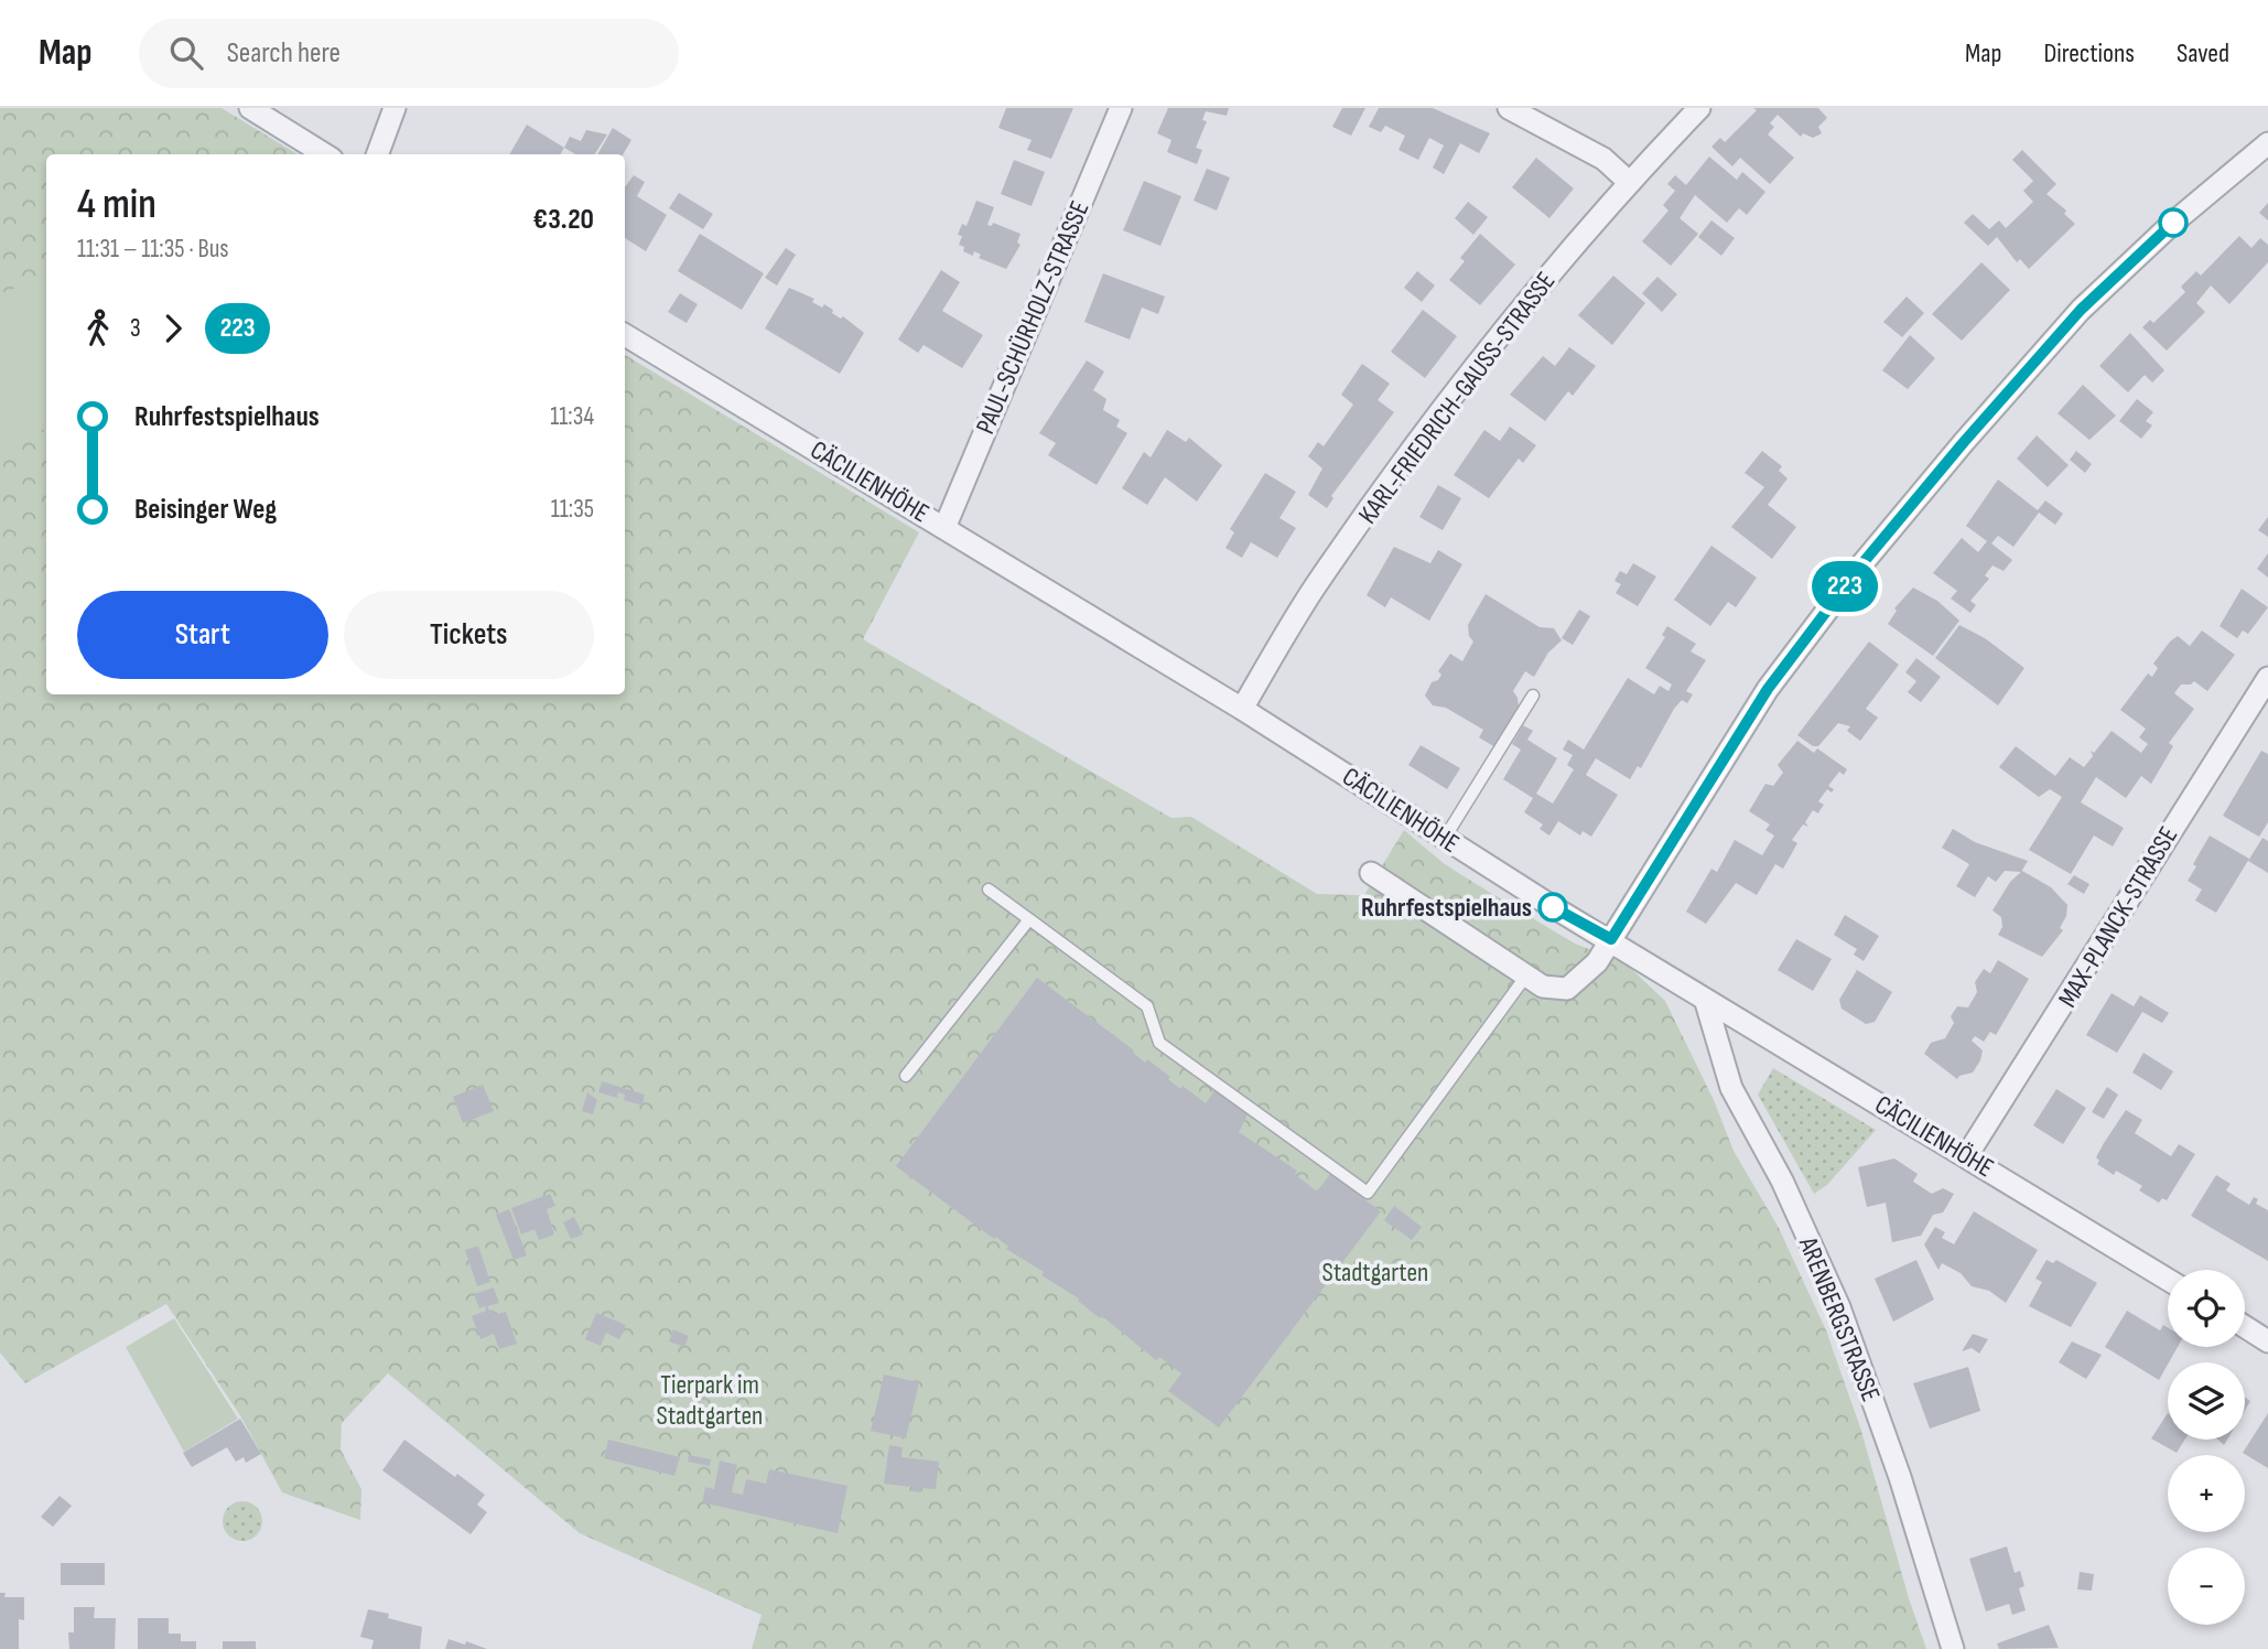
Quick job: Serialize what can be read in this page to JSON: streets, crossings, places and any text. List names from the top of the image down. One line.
{"streets":{"street":["PAUL-SCHÜRHOLZ-STRASSE","KARL-FRIEDRICH-GAUSS-STRASSE","CÄCILIENHÖHE","MAX-PLANCK-STRASSE","ARENBERGSTRASSE"]},"crossings":[["PAUL-SCHÜRHOLZ-STRASSE","CÄCILIENHÖHE"],["KARL-FRIEDRICH-GAUSS-STRASSE","CÄCILIENHÖHE"],["CÄCILIENHÖHE","MAX-PLANCK-STRASSE"],["CÄCILIENHÖHE","ARENBERGSTRASSE"]],"parks":["Stadtgarten","Tierpark im Stadtgarten"],"places":["Ruhrfestspielhaus"],"lines":["bus line 223"],"page":{"header":"Map","search":"Search here","nav":["Map","Directions","Saved"],"on_map":"223","heading":["4 min","11:31 – 11:35 · Bus","€3.20"],"legs":["3","223"],"list":[{"name":"Ruhrfestspielhaus","value":"11:34"},{"name":"Beisinger Weg","value":"11:35"}],"buttons":["Start","Tickets"],"map_buttons":["+","−"]}}
